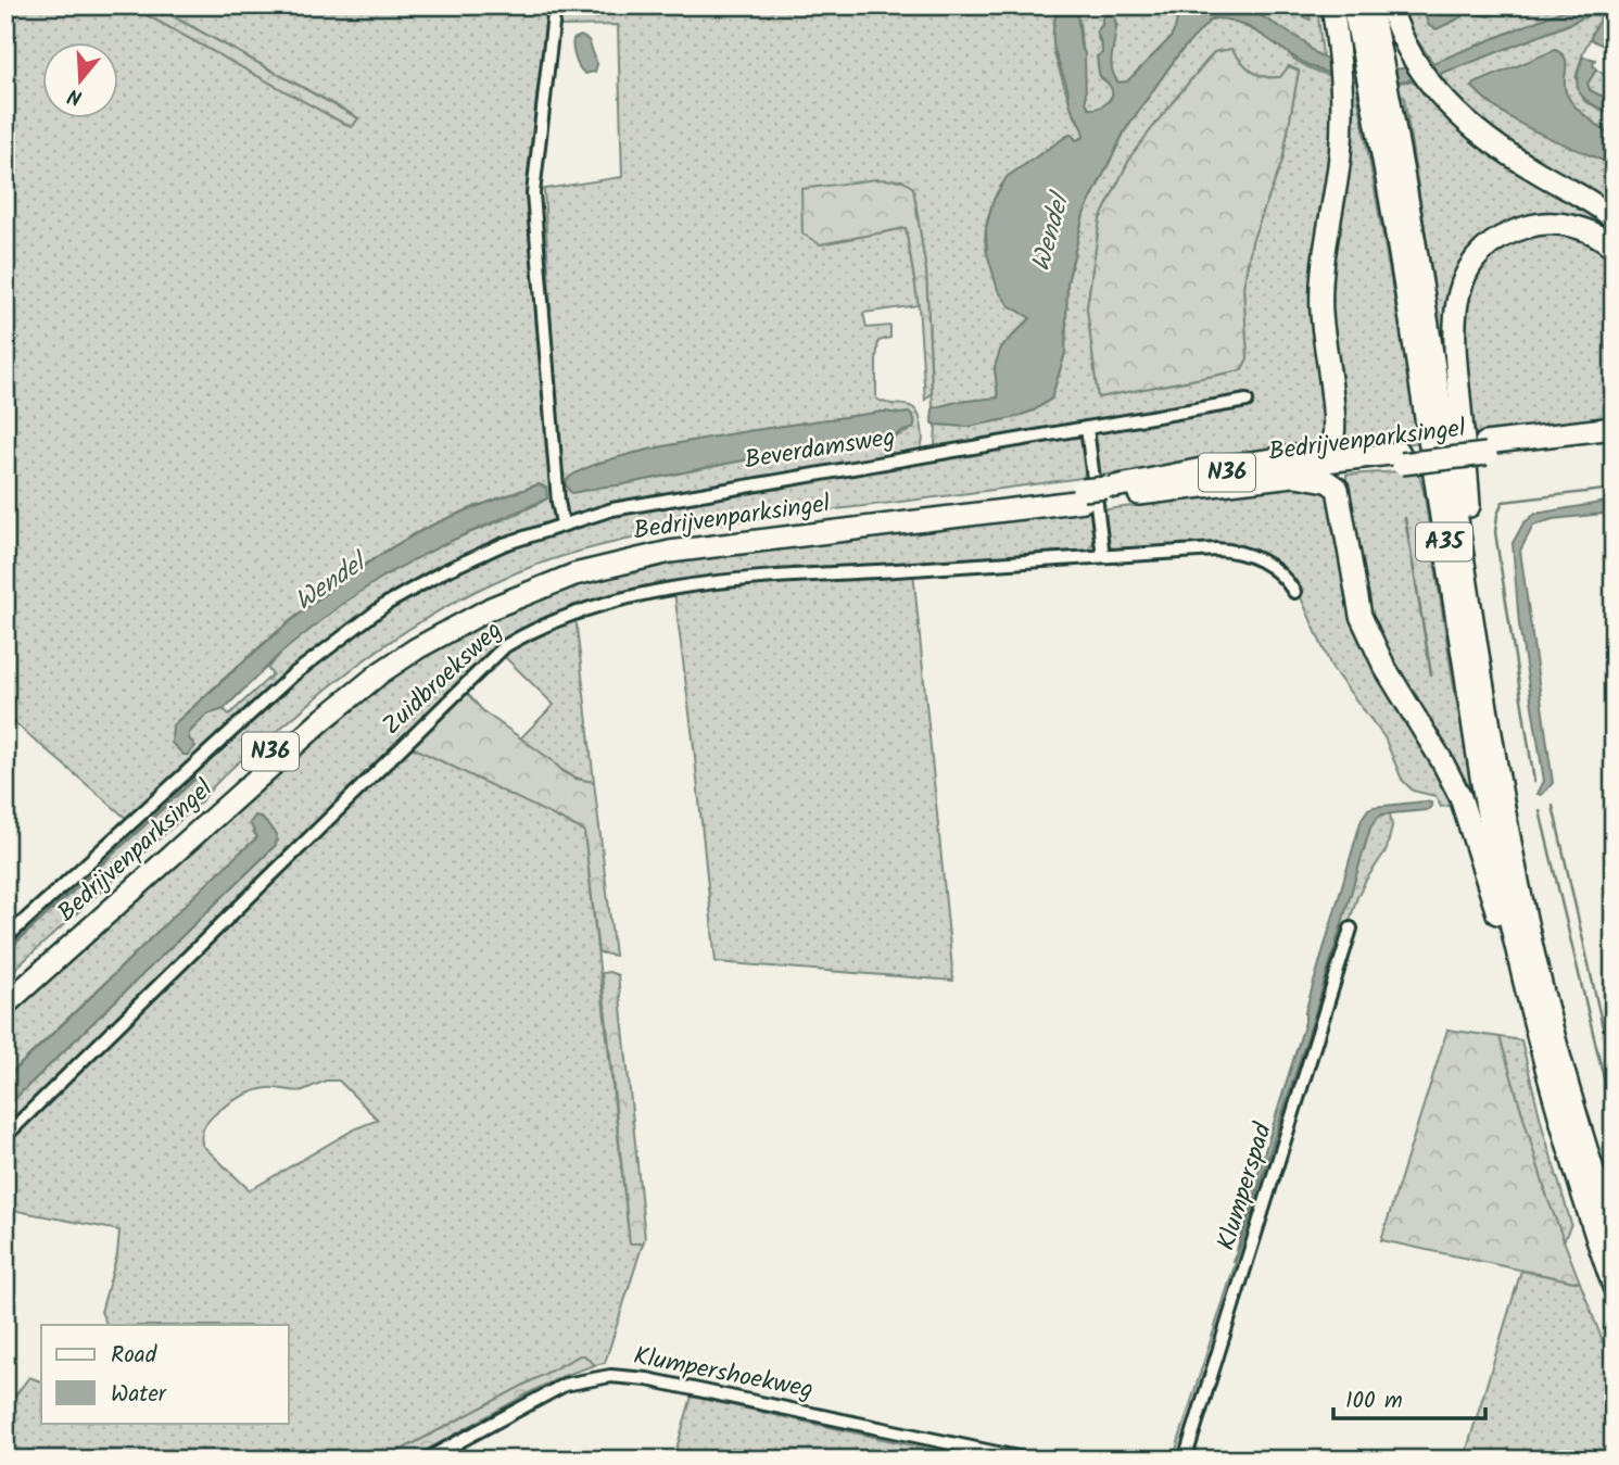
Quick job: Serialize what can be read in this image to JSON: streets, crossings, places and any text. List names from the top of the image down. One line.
{"streets":{"highway":["Bedrijvenparksingel","N36","A35"],"street":["Beverdamsweg","Zuidbroeksweg","Klumperspad","Klumpershoekweg"]},"crossings":[["Bedrijvenparksingel","A35"]],"water":["Wendel"],"legend":["Road","Water"],"scale_bar":"100 m","north":"bottom"}
